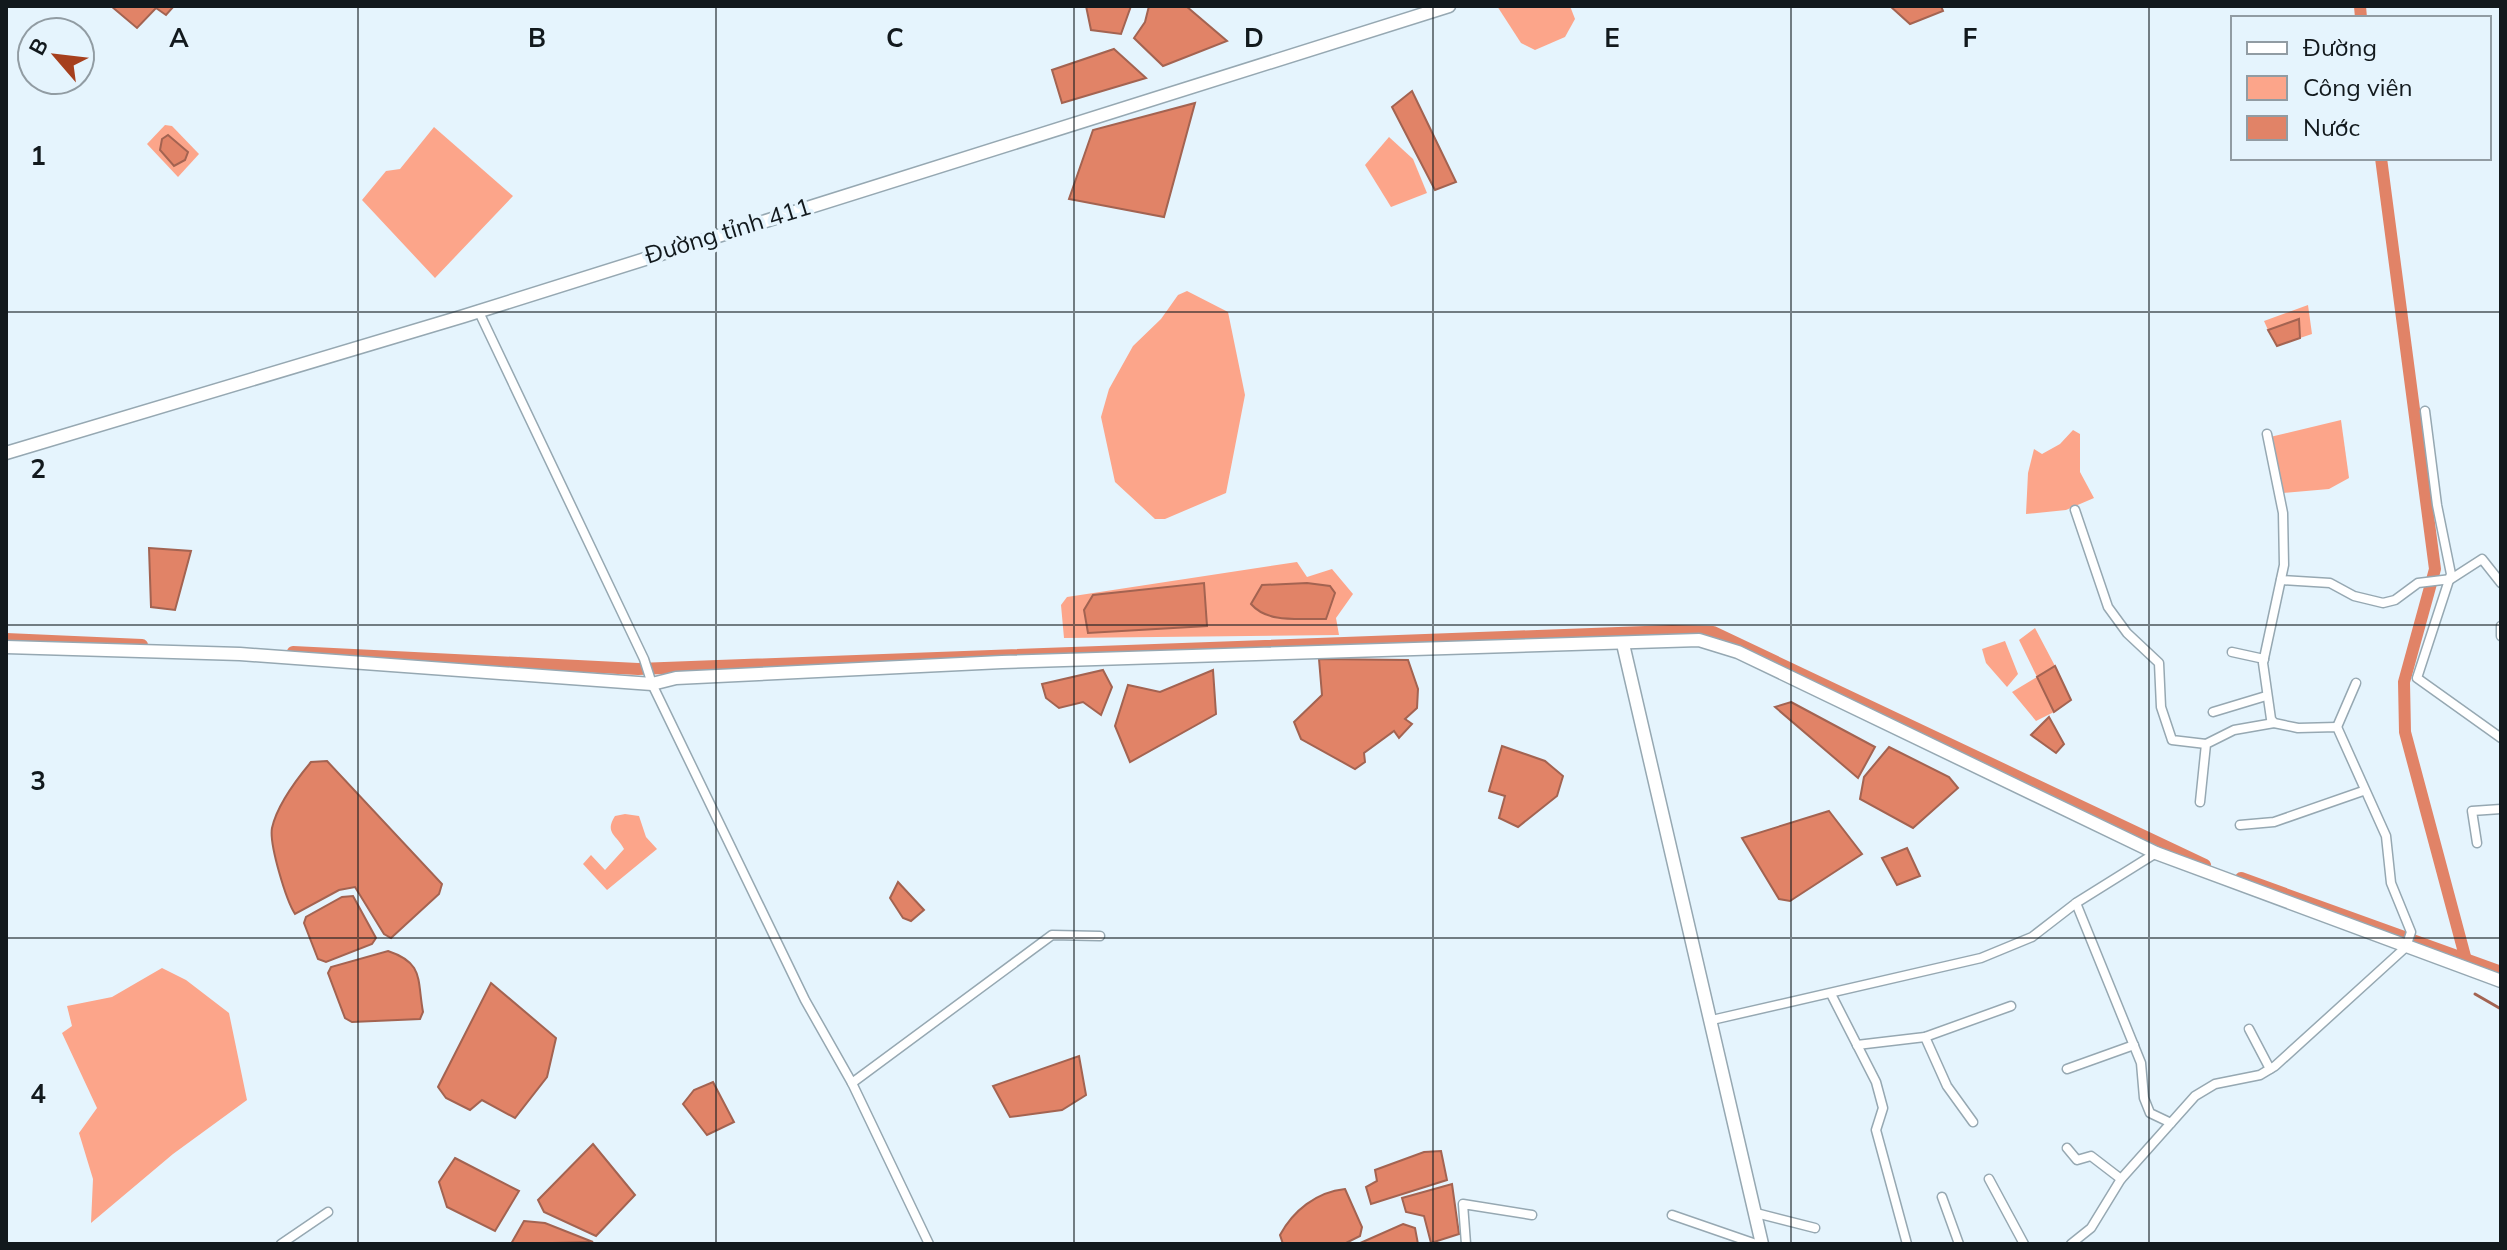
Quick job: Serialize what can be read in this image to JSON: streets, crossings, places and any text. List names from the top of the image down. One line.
{"streets":{"main road":["Đường tỉnh 411"]},"legend":["Đường","Công viên","Nước"],"north":"top left","grid":{"columns":["A","B","C","D","E","F"],"rows":["1","2","3","4"]}}
